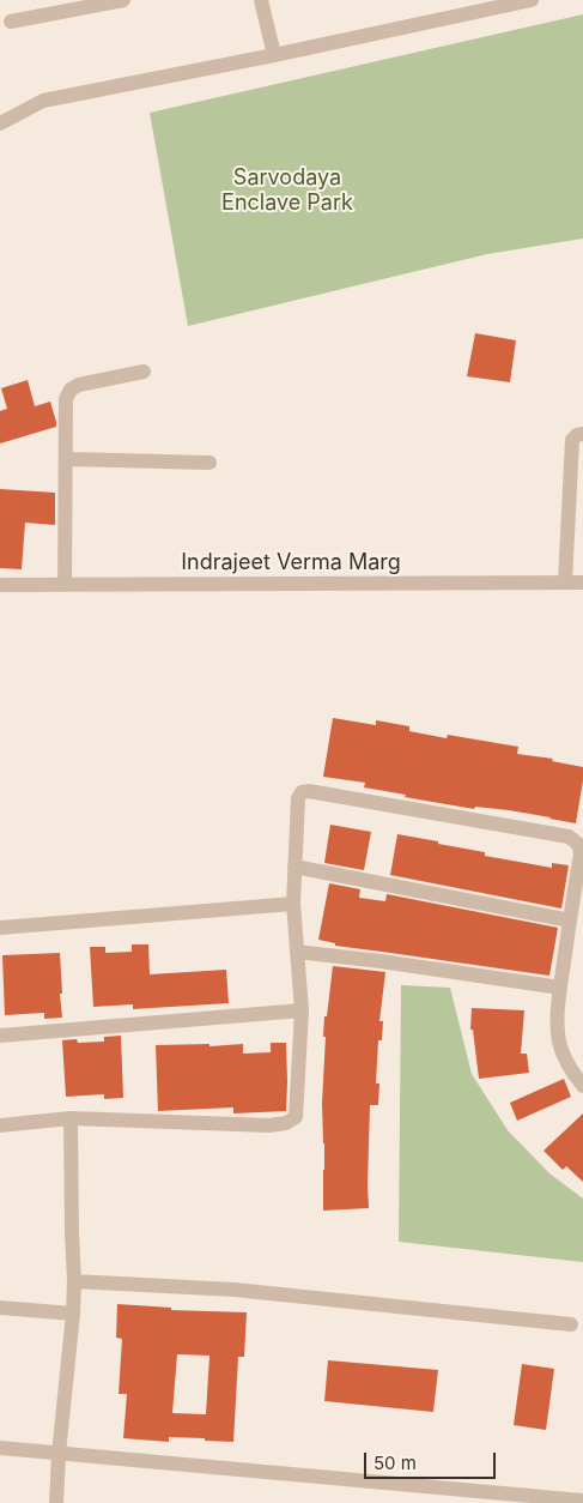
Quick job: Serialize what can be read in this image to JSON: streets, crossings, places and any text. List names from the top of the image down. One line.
{"streets":{"street":["Indrajeet Verma Marg"]},"parks":["Sarvodaya Enclave Park"],"scale_bar":"50 m"}
